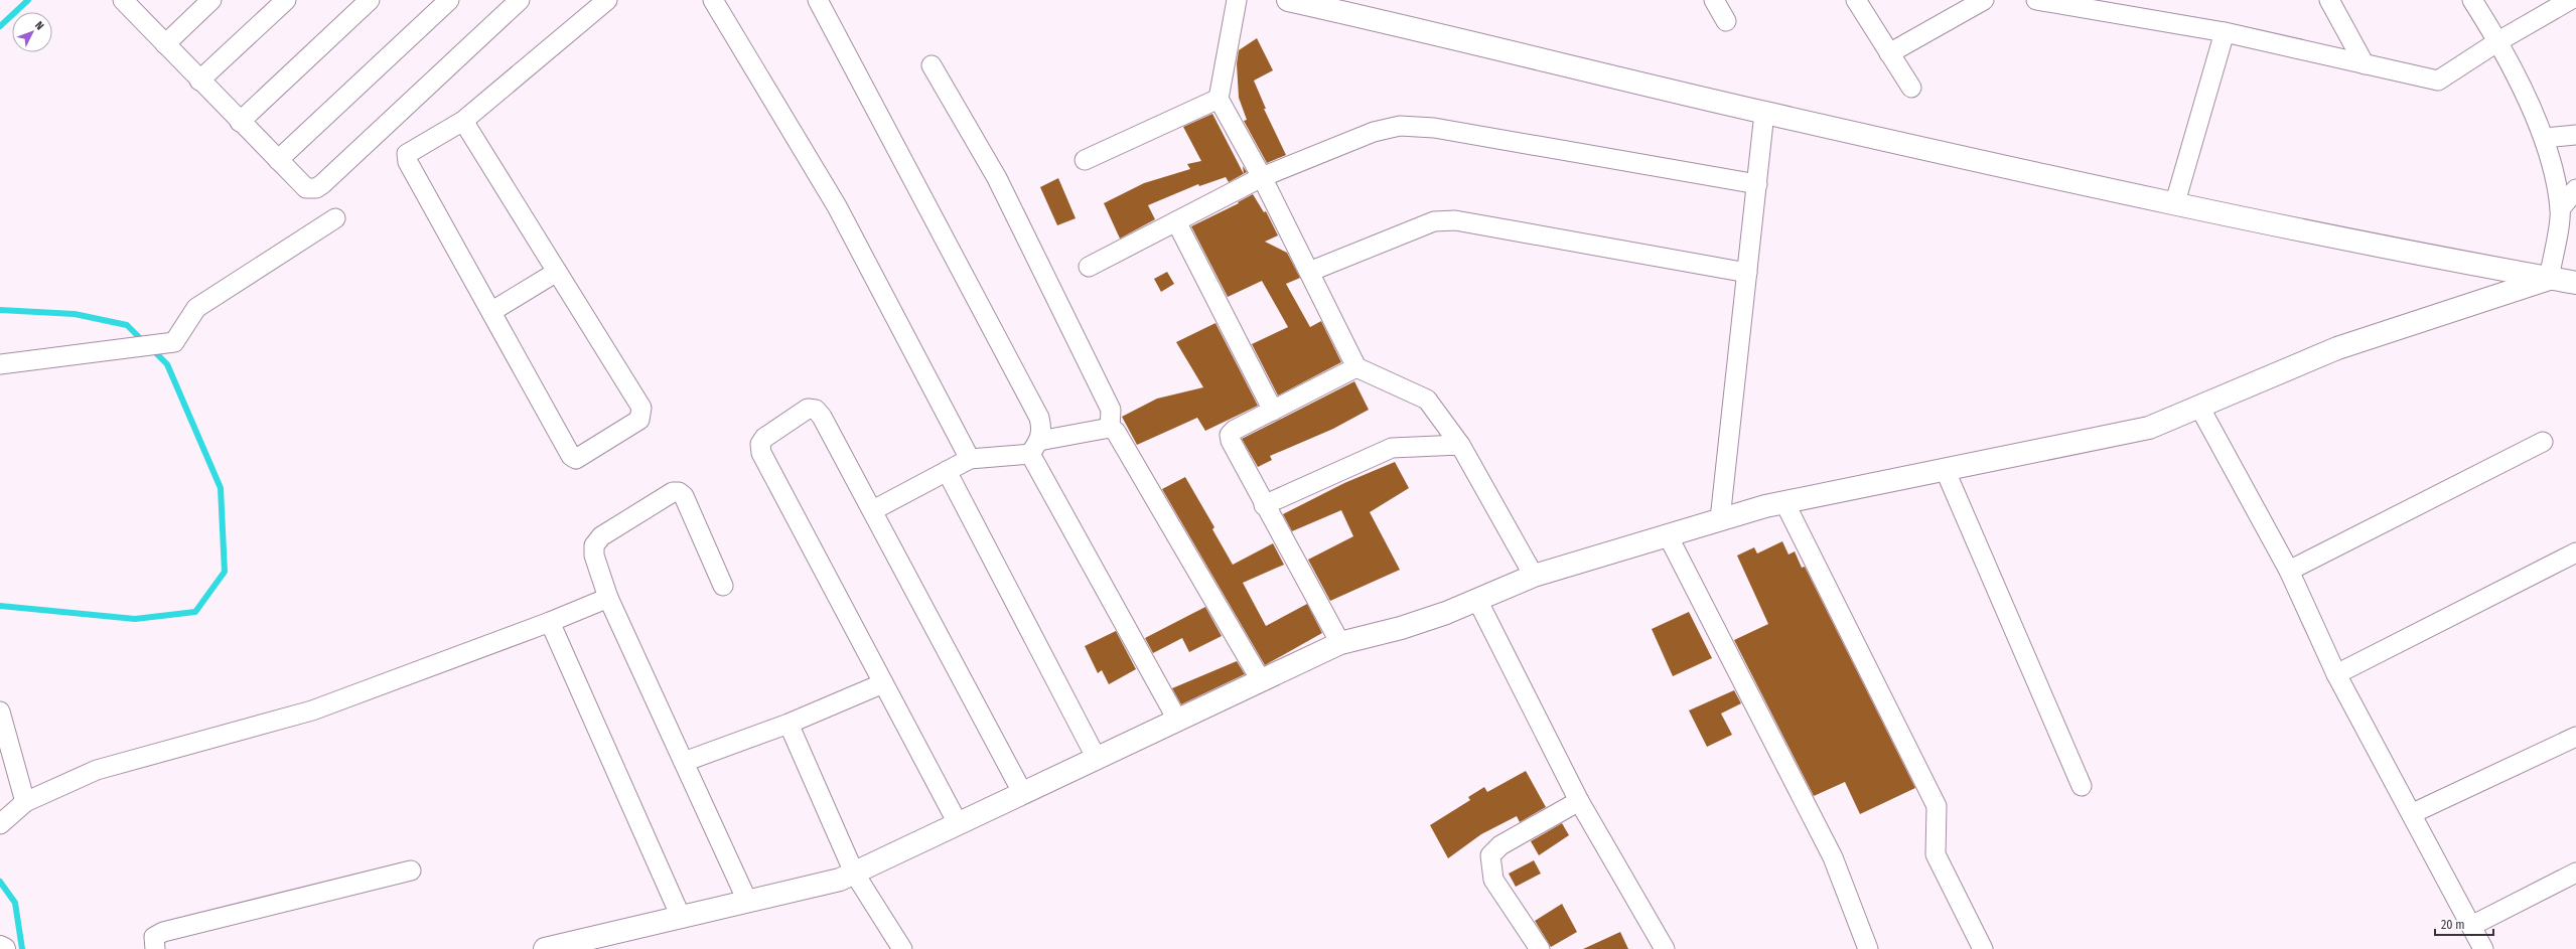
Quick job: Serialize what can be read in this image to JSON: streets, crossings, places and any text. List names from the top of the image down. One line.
{"scale_bar":"20 m","north":"top right"}
